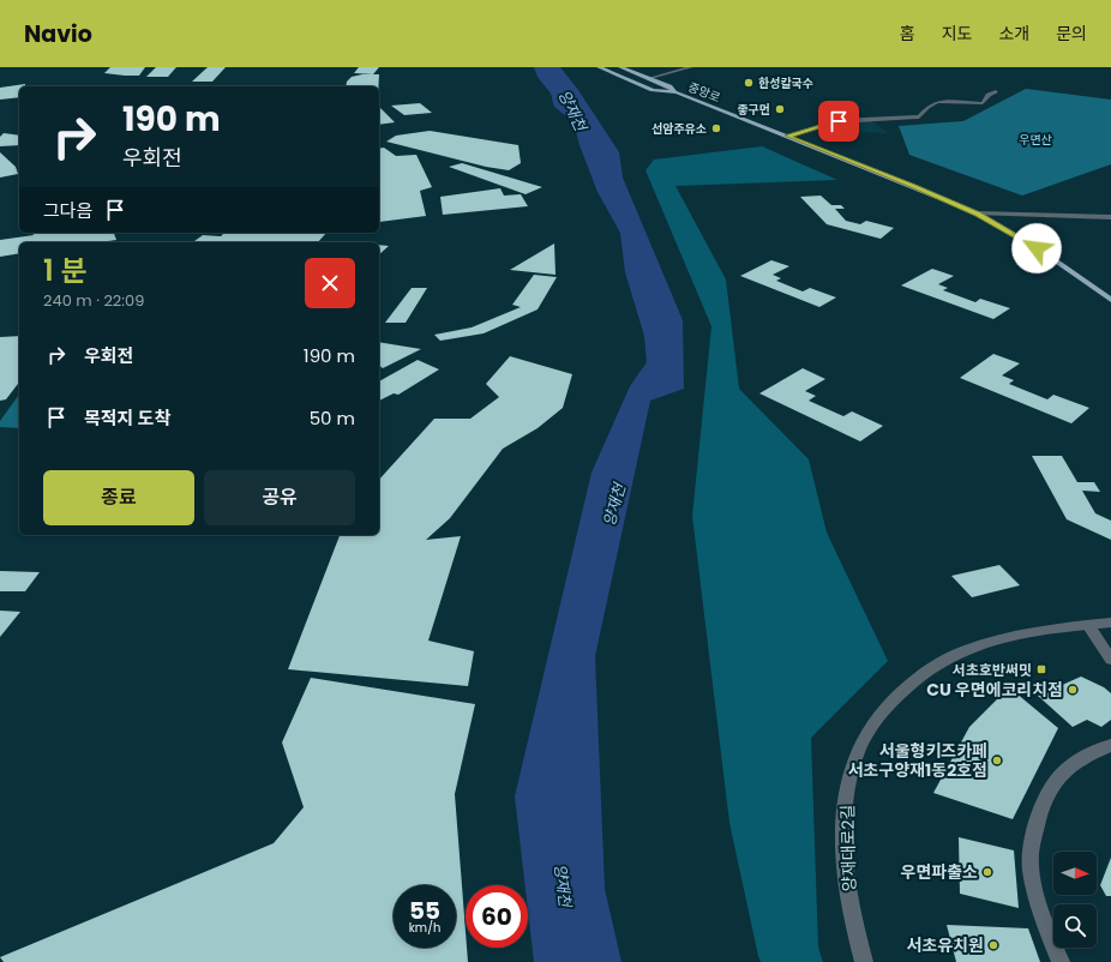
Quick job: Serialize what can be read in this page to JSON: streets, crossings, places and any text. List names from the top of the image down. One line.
{"streets":{"main road":["중앙로"],"street":["양재대로2길"]},"water":["양재천"],"parks":["우면산"],"places":{"other":["한성칼국수","좋구먼","선암주유소","CU 우면에코리치점","서울형키즈카페 서초구양재1동2호점","우면파출소","서초유치원"],"transit":["서초호반써밋"]},"north":"right","page":{"header":"Navio","nav":["홈","지도","소개","문의"],"turn":["190 m","우회전"],"then":"그다음","heading":["1 분","240 m · 22:09"],"list":[{"name":"우회전","value":"190 m"},{"name":"목적지 도착","value":"50 m"}],"buttons":["종료","공유"],"speed":"55 km/h","limit":"60"}}
